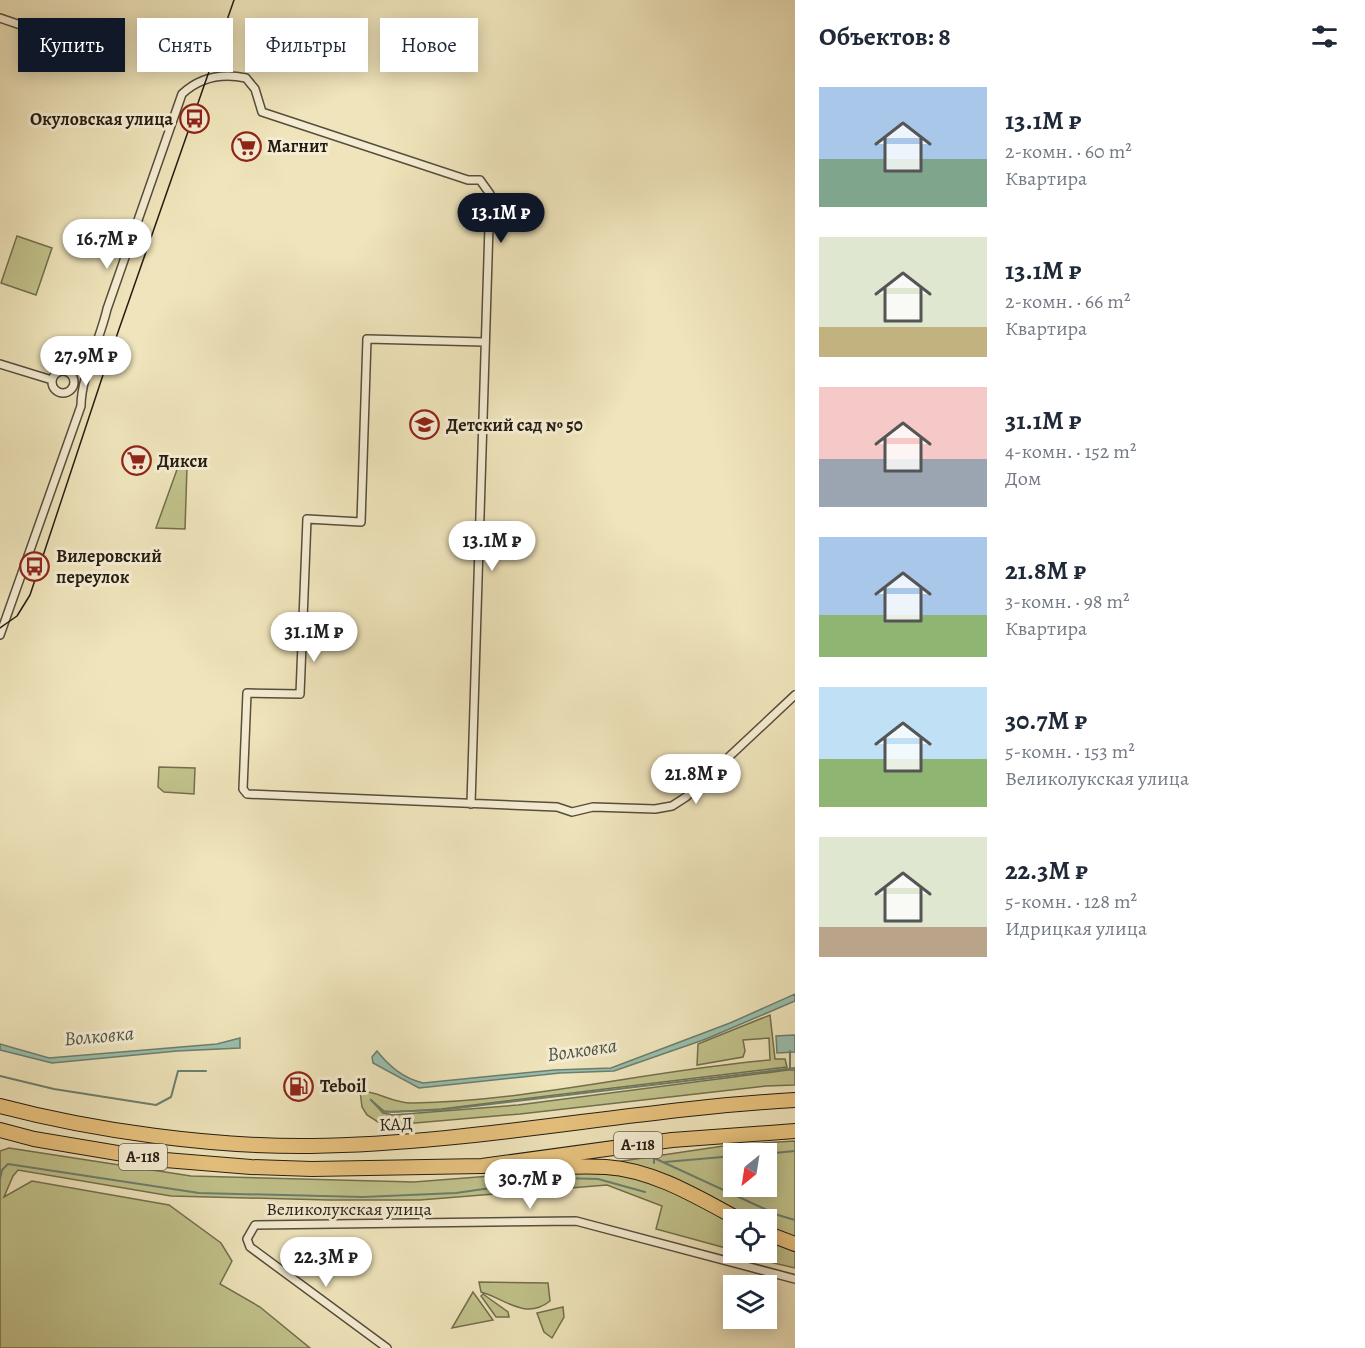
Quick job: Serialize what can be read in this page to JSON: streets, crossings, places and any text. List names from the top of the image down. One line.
{"streets":{"highway":["КАД","А-118"],"street":["Великолукская улица"]},"water":["Волковка"],"places":{"bus stop":["Окуловская улица","Вилеровский переулок"],"supermarket":["Магнит","Дикси"],"school or university":["Детский сад № 50"],"fuel station":["Teboil"]},"north":"bottom left","page":{"heading":"Объектов: 8","chip":["Купить","Снять","Фильтры","Новое"],"list":[{"name":"13.1M ₽","note":"2-комн. · 60 m² · Квартира"},{"name":"13.1M ₽","note":"2-комн. · 66 m² · Квартира"},{"name":"31.1M ₽","note":"4-комн. · 152 m² · Дом"},{"name":"21.8M ₽","note":"3-комн. · 98 m² · Квартира"},{"name":"30.7M ₽","note":"5-комн. · 153 m² · Великолукская улица"},{"name":"22.3M ₽","note":"5-комн. · 128 m² · Идрицкая улица"}],"price":["13.1M ₽","16.7M ₽","27.9M ₽","13.1M ₽","31.1M ₽","21.8M ₽","30.7M ₽","22.3M ₽"]}}
